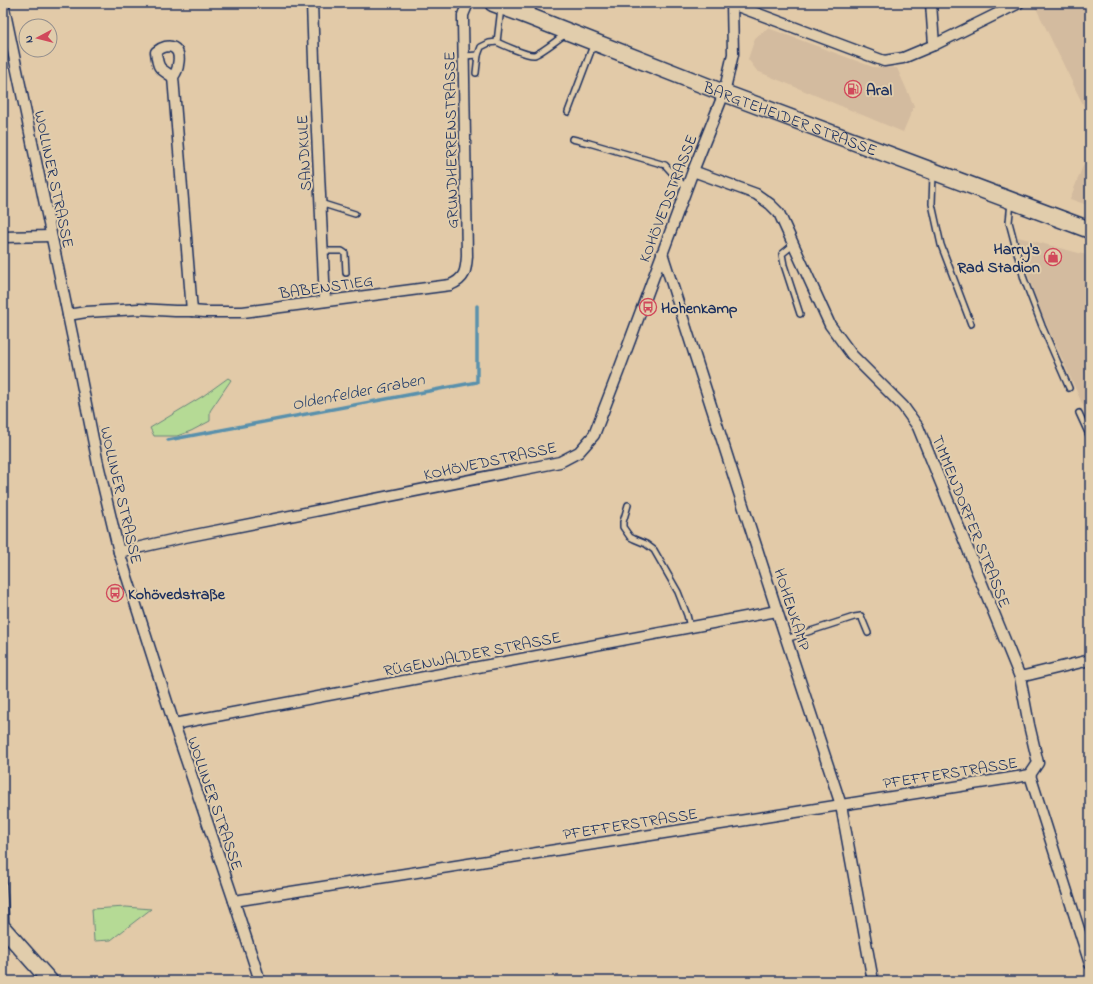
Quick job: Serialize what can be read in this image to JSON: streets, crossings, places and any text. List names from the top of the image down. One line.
{"streets":{"main road":["BARGTEHEIDER STRASSE"],"street":["GRUNDHERRENSTRASSE","SANDKULE","WOLLINER STRASSE","KOHÖVEDSTRASSE","BABENSTIEG","TIMMENDORFER STRASSE","HOHENKAMP","RÜGENWALDER STRASSE","PFEFFERSTRASSE"]},"crossings":[["BARGTEHEIDER STRASSE","KOHÖVEDSTRASSE"],["GRUNDHERRENSTRASSE","BABENSTIEG"],["SANDKULE","BABENSTIEG"],["WOLLINER STRASSE","KOHÖVEDSTRASSE"],["WOLLINER STRASSE","BABENSTIEG"],["WOLLINER STRASSE","RÜGENWALDER STRASSE"],["WOLLINER STRASSE","PFEFFERSTRASSE"],["KOHÖVEDSTRASSE","TIMMENDORFER STRASSE"],["KOHÖVEDSTRASSE","HOHENKAMP"],["TIMMENDORFER STRASSE","PFEFFERSTRASSE"],["HOHENKAMP","RÜGENWALDER STRASSE"],["HOHENKAMP","PFEFFERSTRASSE"]],"water":["Oldenfelder Graben"],"places":{"fuel station":["Aral"],"shop":["Harry's Rad Stadion"],"bus stop":["Hohenkamp","Kohövedstraße"]},"north":"left"}
